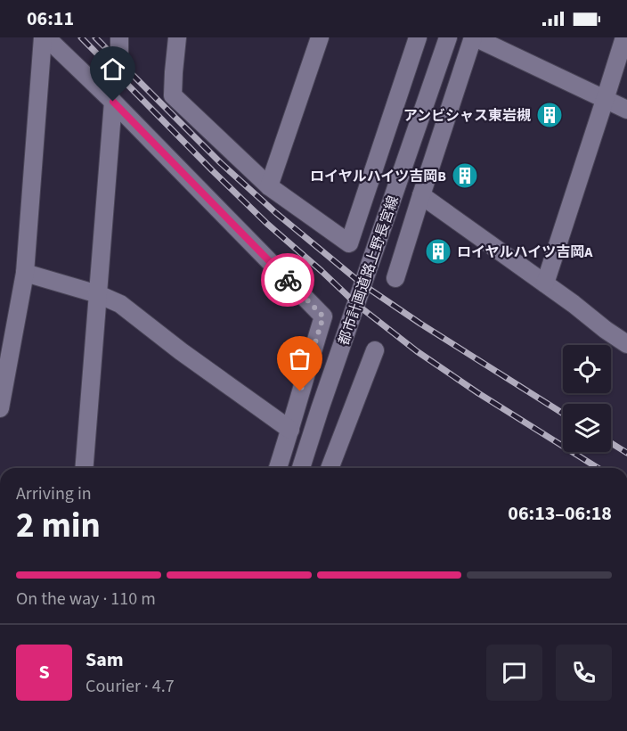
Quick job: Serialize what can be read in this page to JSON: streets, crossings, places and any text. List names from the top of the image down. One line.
{"streets":{"street":["都市計画道路上野長宮線"]},"places":{"building":["アンビシャス東岩槻","ロイヤルハイツ吉岡B","ロイヤルハイツ吉岡A"]},"page":{"status":"06:11","heading":["2 min","Arriving in","06:13–06:18"],"panel":["Sam","Courier · 4.7"],"bar":"On the way · 110 m","round":"S"}}
